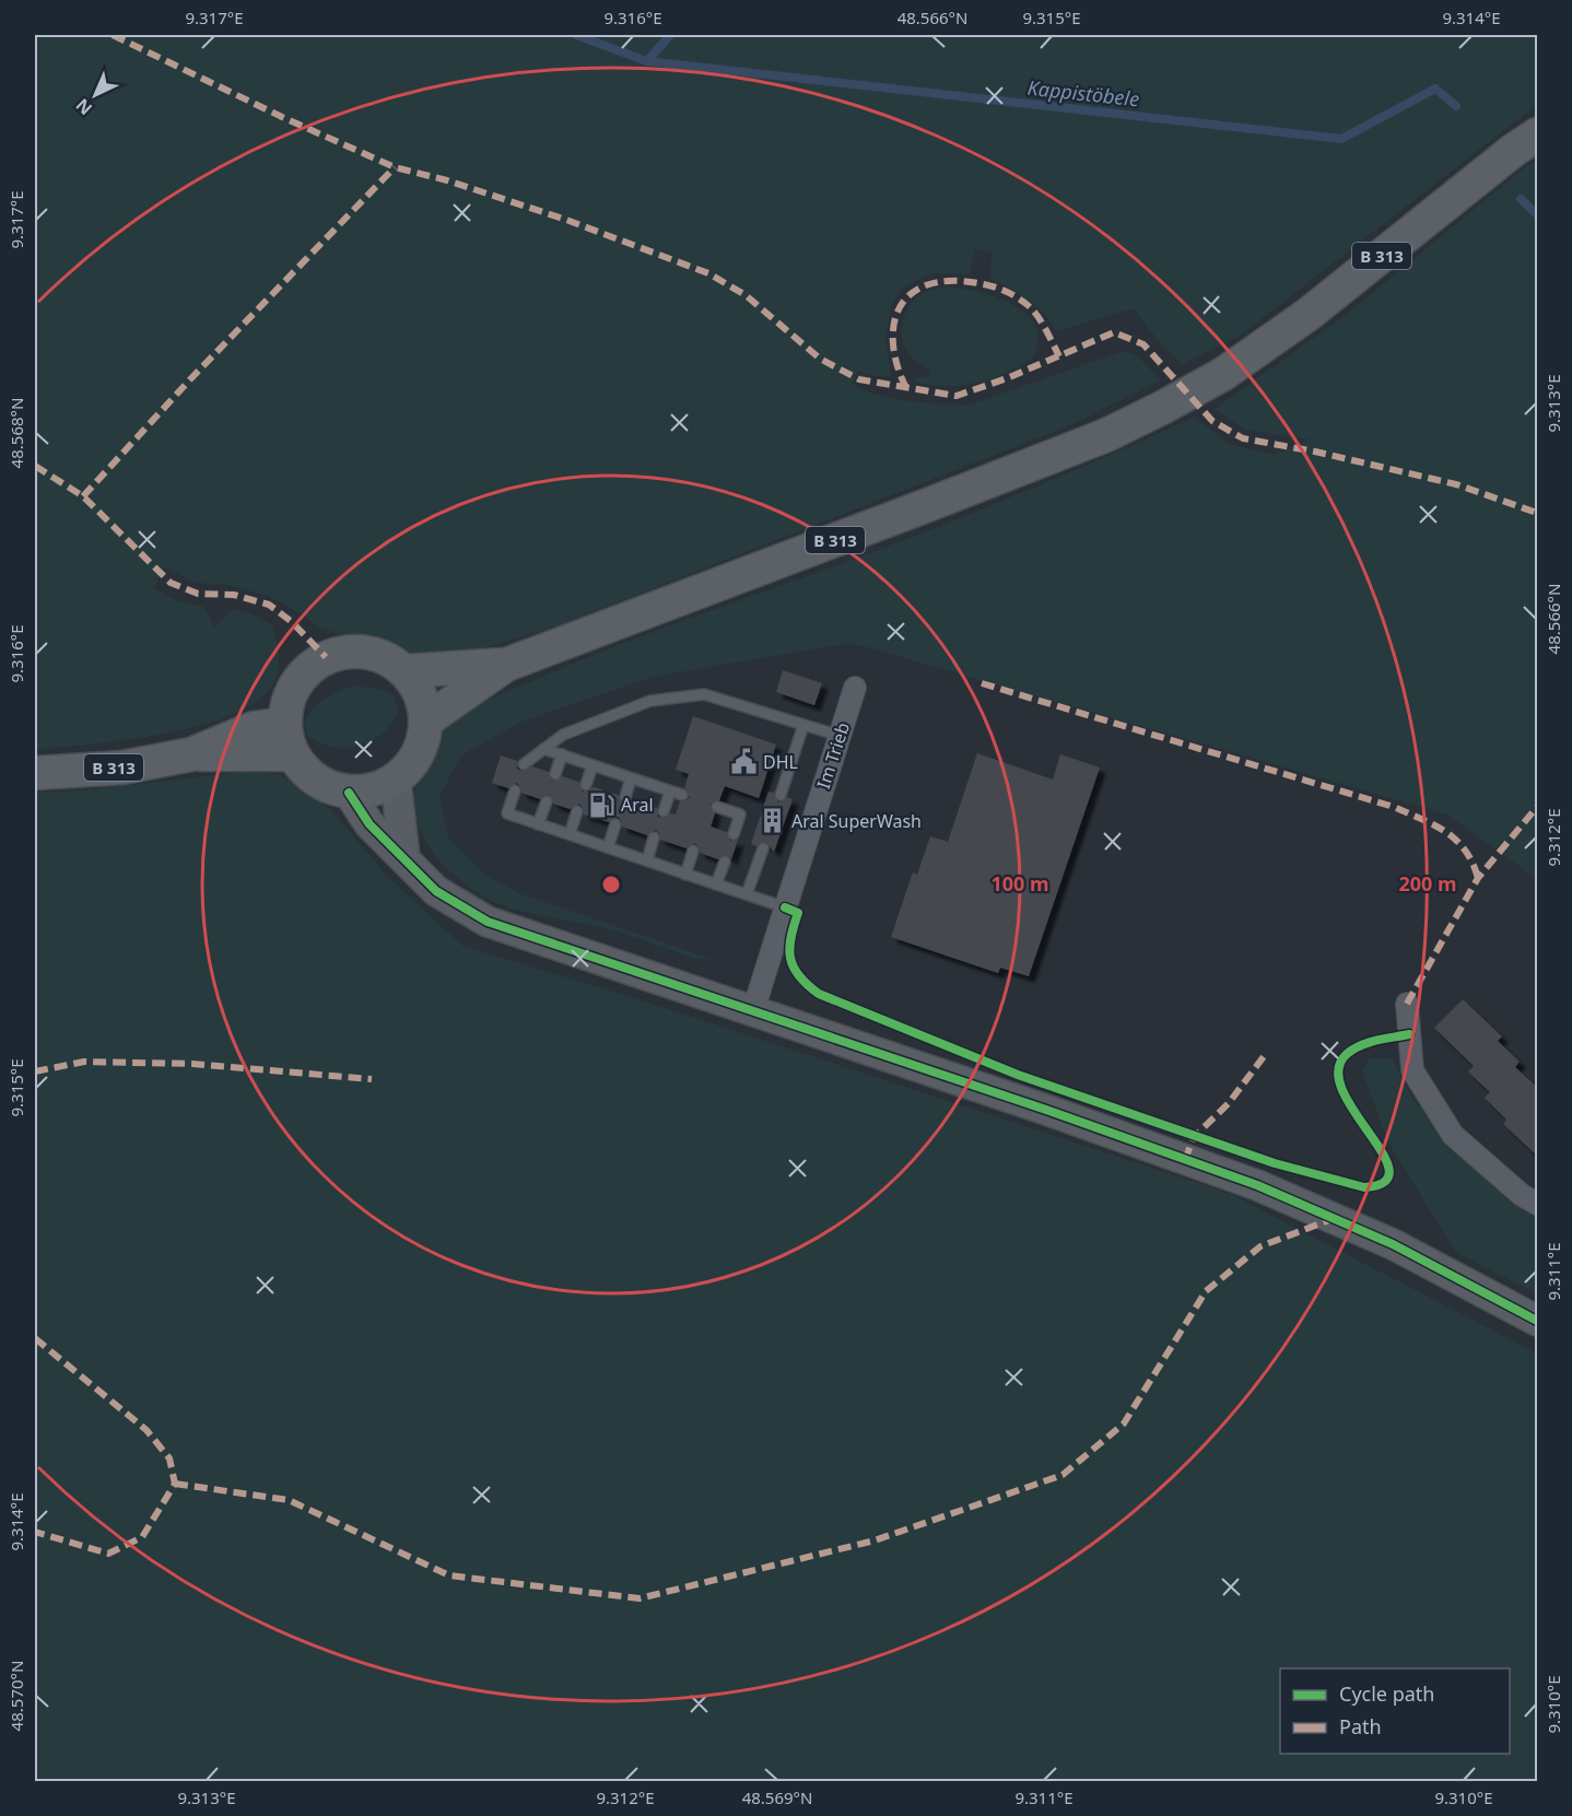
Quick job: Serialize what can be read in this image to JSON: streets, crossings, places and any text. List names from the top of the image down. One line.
{"streets":{"main road":["B 313"],"street":["Im Trieb"]},"water":["Kappistöbele"],"places":{"public building":["DHL"],"fuel station":["Aral"],"building":["Aral SuperWash"]},"legend":["Cycle path","Path"],"north":"bottom left","coordinates":["9.317°E","9.316°E","48.566°N","9.315°E","9.314°E","9.313°E","48.568°N","9.312°E","9.311°E","48.570°N","9.310°E","48.569°N"],"rings":["100 m","200 m"]}
